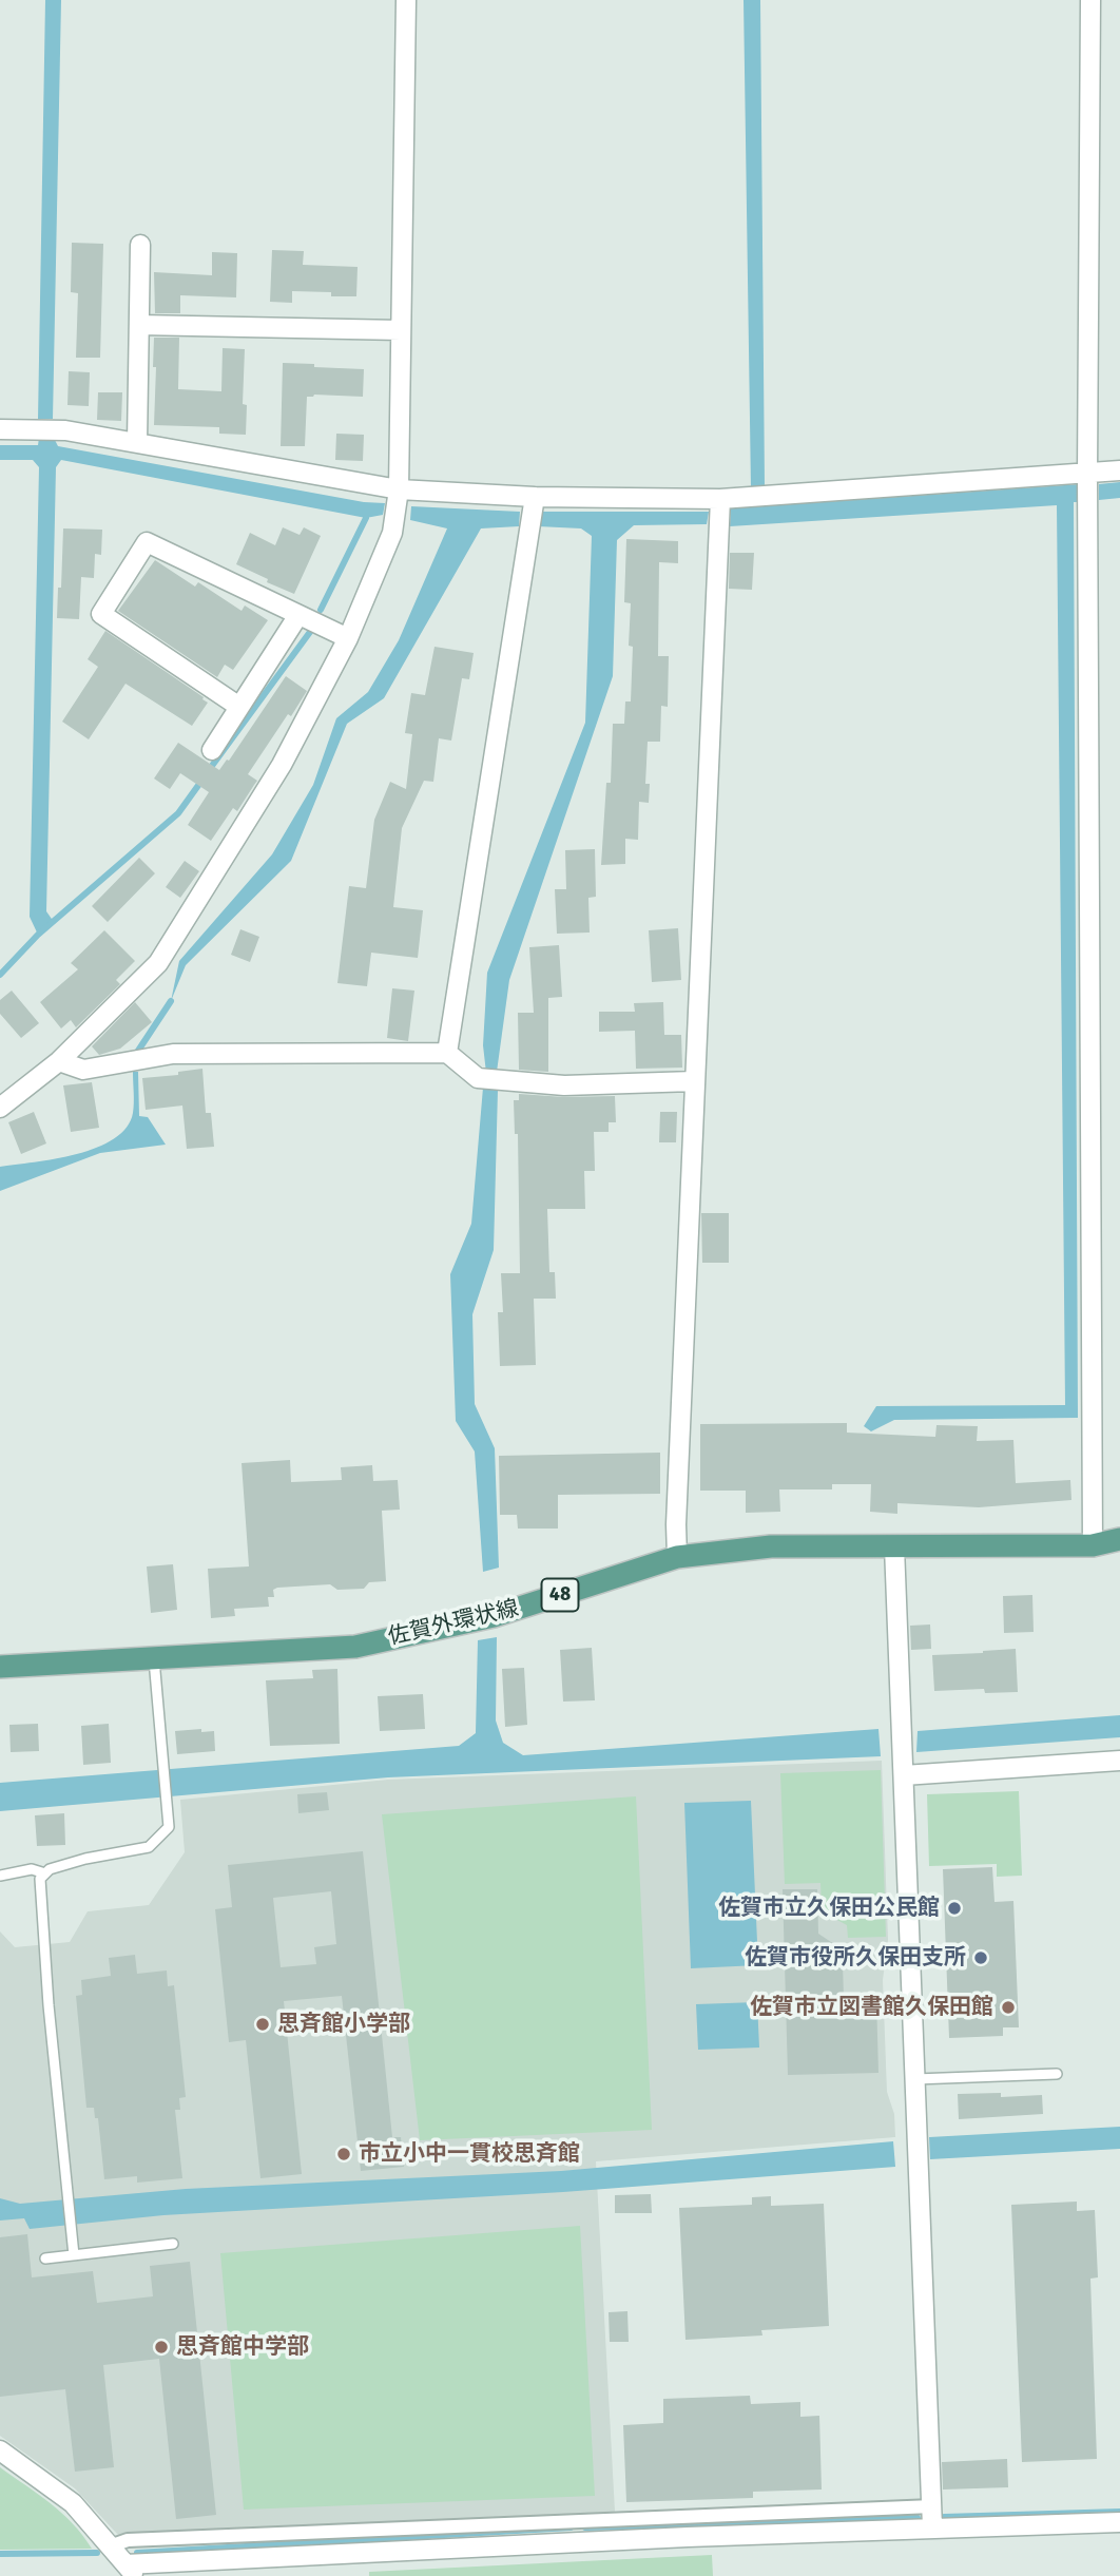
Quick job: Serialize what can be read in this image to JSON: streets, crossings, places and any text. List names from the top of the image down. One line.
{"streets":{"main road":["48","佐賀外環状線"]},"places":["佐賀市立久保田公民館","佐賀市役所久保田支所","佐賀市立図書館久保田館","思斉館小学部","市立小中一貫校思斉館","思斉館中学部"]}
